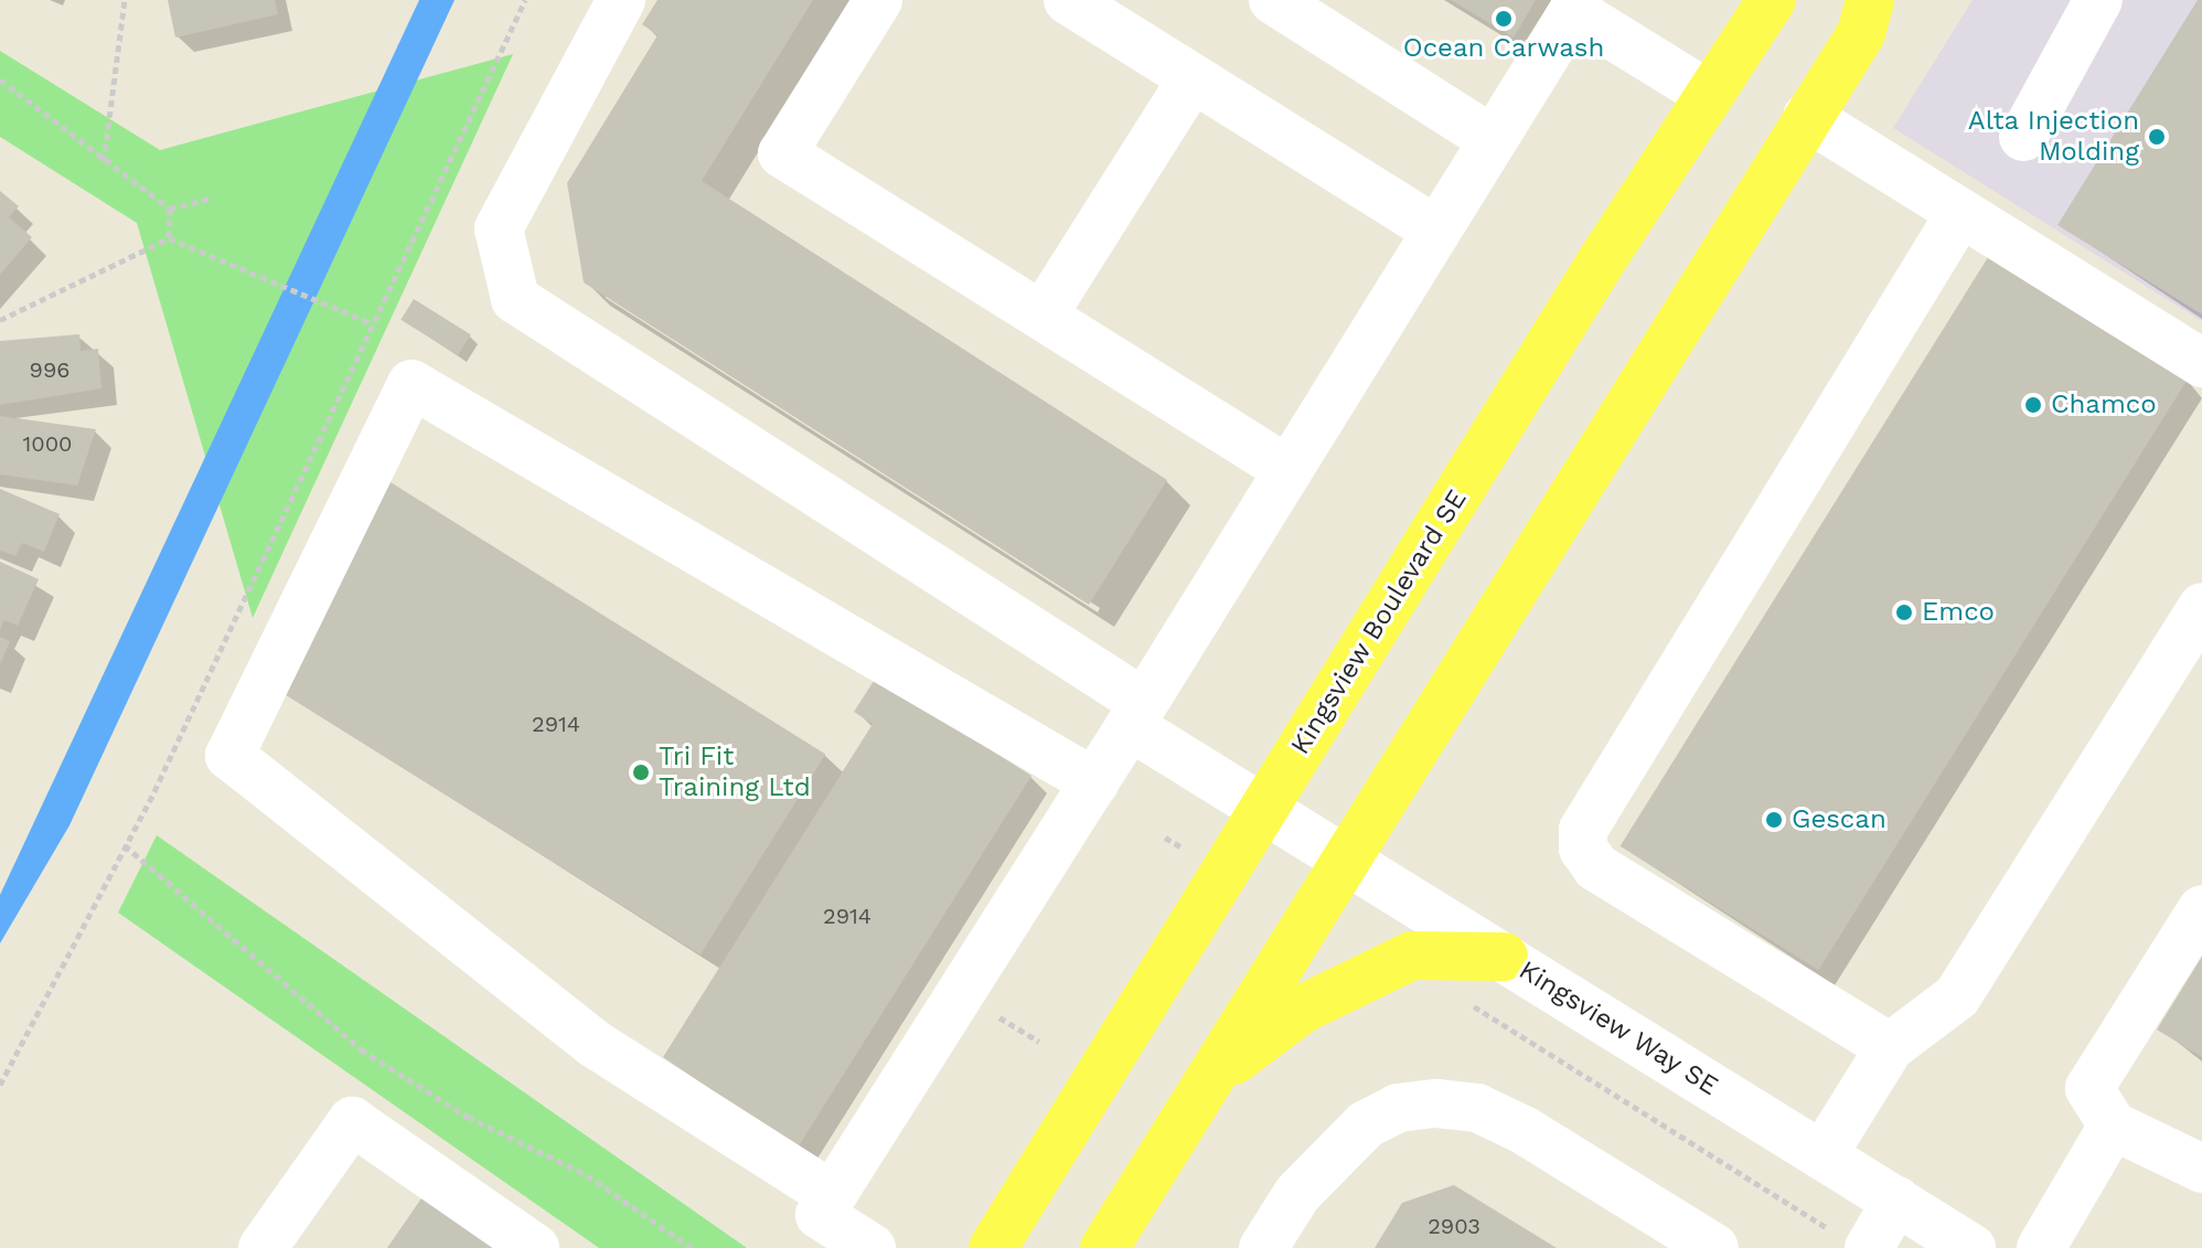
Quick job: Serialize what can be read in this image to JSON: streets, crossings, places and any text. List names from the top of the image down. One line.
{"streets":{"main road":["Kingsview Boulevard SE"],"street":["Kingsview Way SE"]},"crossings":[["Kingsview Boulevard SE","Kingsview Way SE"]],"places":["Ocean Carwash","Alta Injection Molding","Chamco","Emco","Tri Fit Training Ltd","Gescan"],"house_numbers":["996","1000","2914","2914","2903"]}
